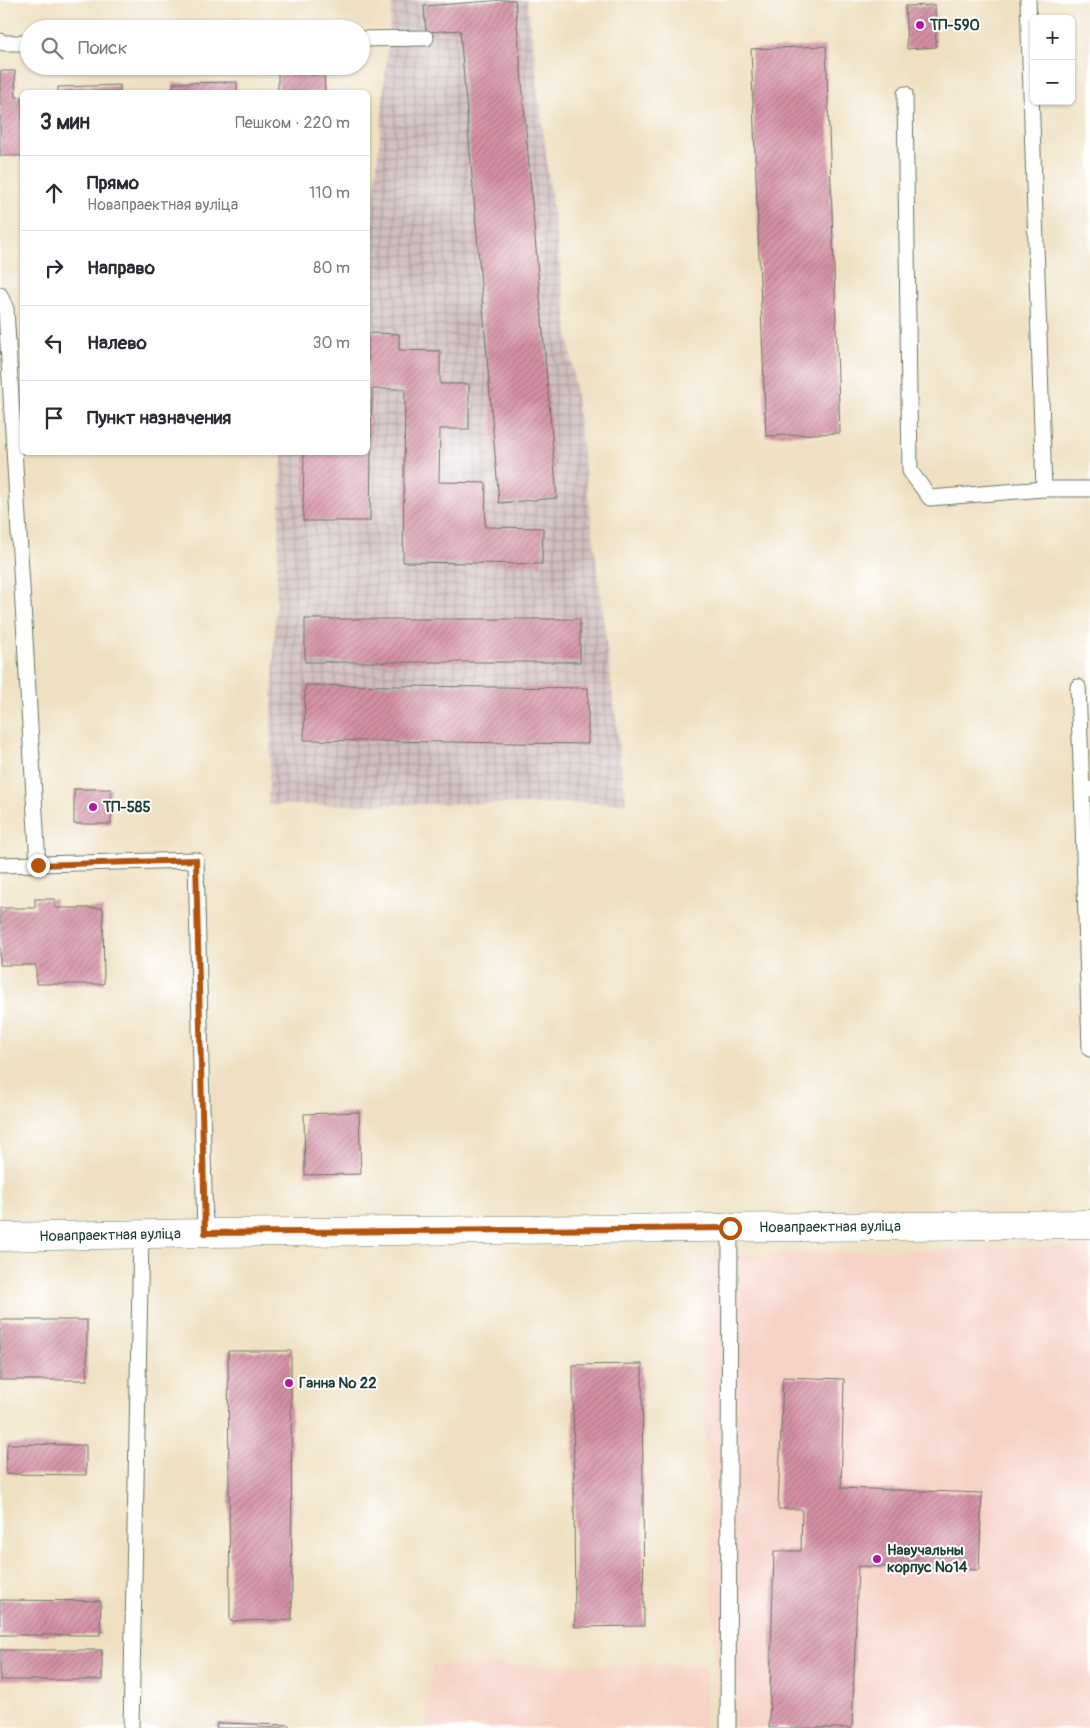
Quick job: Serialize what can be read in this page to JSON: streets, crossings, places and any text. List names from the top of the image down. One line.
{"streets":{"street":["Новапраектная вуліца"]},"places":["ТП-590","ТП-585","Ганна № 22","Навучальны корпус №14"],"page":{"map_buttons":["+","−"],"search":"Поиск","heading":["3 мин","Пешком · 220 m"],"list":[["Прямо","Новапраектная вуліца","110 m"],["Направо","80 m"],["Налево","30 m"],"Пункт назначения"]}}
